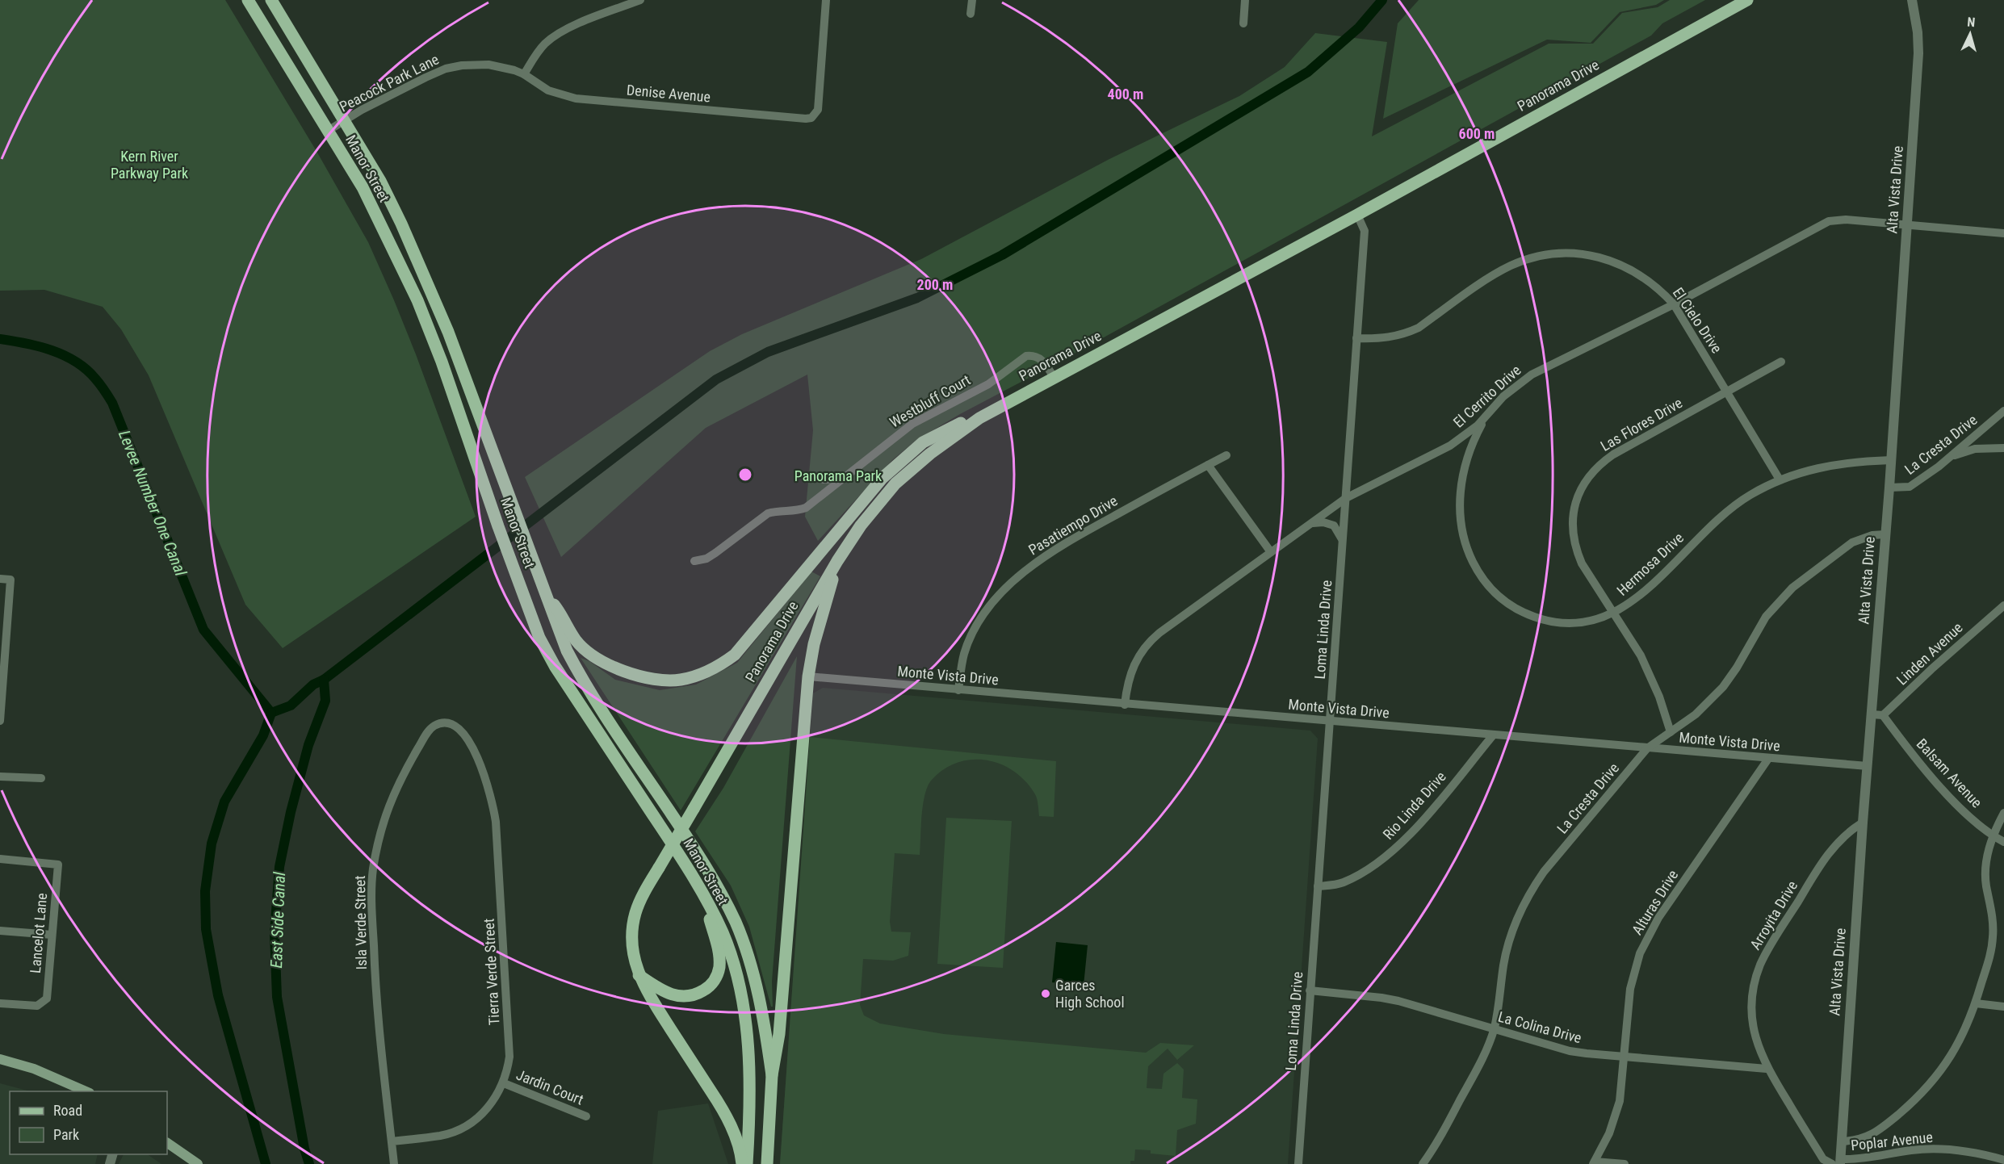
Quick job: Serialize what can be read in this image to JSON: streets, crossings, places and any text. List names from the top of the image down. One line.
{"streets":{"main road":["Panorama Drive","Manor Street"],"street":["Peacock Park Lane","Denise Avenue","Alta Vista Drive","El Cielo Drive","El Cerrito Drive","Westbluff Court","Las Flores Drive","La Cresta Drive","Pasatiempo Drive","Hermosa Drive","Loma Linda Drive","Linden Avenue","Monte Vista Drive","Balsam Avenue","Rio Linda Drive","Alturas Drive","Arroyita Drive","Isla Verde Street","Lancelot Lane","Tierra Verde Street","La Colina Drive","Jardin Court","Poplar Avenue"]},"crossings":[["Peacock Park Lane","Denise Avenue"],["Peacock Park Lane","Manor Street"],["Panorama Drive","Westbluff Court"],["Panorama Drive","Loma Linda Drive"],["Alta Vista Drive","El Cerrito Drive"],["Alta Vista Drive","La Cresta Drive"],["Alta Vista Drive","Hermosa Drive"],["Alta Vista Drive","Monte Vista Drive"],["Alta Vista Drive","Arroyita Drive"],["Alta Vista Drive","Poplar Avenue"],["El Cielo Drive","El Cerrito Drive"],["El Cielo Drive","Las Flores Drive"],["El Cielo Drive","Hermosa Drive"],["El Cielo Drive","Loma Linda Drive"],["El Cerrito Drive","Hermosa Drive"],["El Cerrito Drive","Loma Linda Drive"],["El Cerrito Drive","Monte Vista Drive"],["Las Flores Drive","La Cresta Drive"],["Las Flores Drive","Hermosa Drive"],["La Cresta Drive","Monte Vista Drive"],["La Cresta Drive","La Colina Drive"],["Pasatiempo Drive","Monte Vista Drive"],["Loma Linda Drive","Monte Vista Drive"],["Loma Linda Drive","Rio Linda Drive"],["Loma Linda Drive","La Colina Drive"],["Linden Avenue","Balsam Avenue"],["Monte Vista Drive","Rio Linda Drive"],["Monte Vista Drive","Alturas Drive"],["Alturas Drive","La Colina Drive"],["Arroyita Drive","La Colina Drive"],["Arroyita Drive","Poplar Avenue"],["Isla Verde Street","Tierra Verde Street"],["Tierra Verde Street","Jardin Court"]],"water":["Levee Number One Canal","East Side Canal"],"parks":["Kern River Parkway Park","Panorama Park"],"places":["Garces High School"],"legend":["Road","Park"],"north":"top","rings":["400 m","600 m","200 m"]}
